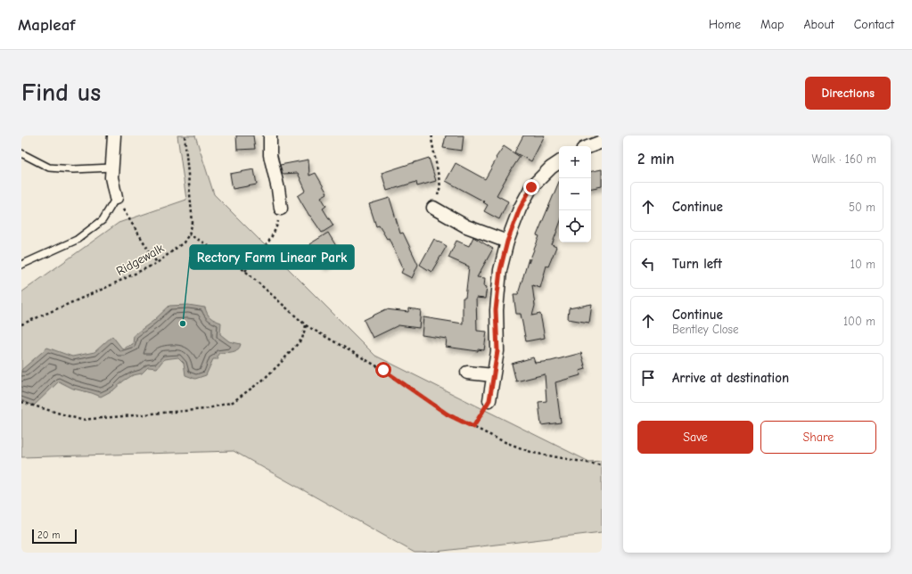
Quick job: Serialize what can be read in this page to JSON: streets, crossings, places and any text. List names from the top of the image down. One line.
{"streets":{"path":["Ridgewalk"]},"places":["Rectory Farm Linear Park"],"scale_bar":"20 m","page":{"header":"Mapleaf","nav":["Home","Map","About","Contact"],"buttons":["Directions",["Save","Share"]],"title":"Find us","heading":["2 min","Walk · 160 m"],"map_buttons":["+","−"],"list":[["Continue","50 m"],["Turn left","10 m"],["Continue","Bentley Close","100 m"],"Arrive at destination"],"scale":"20 m"}}
